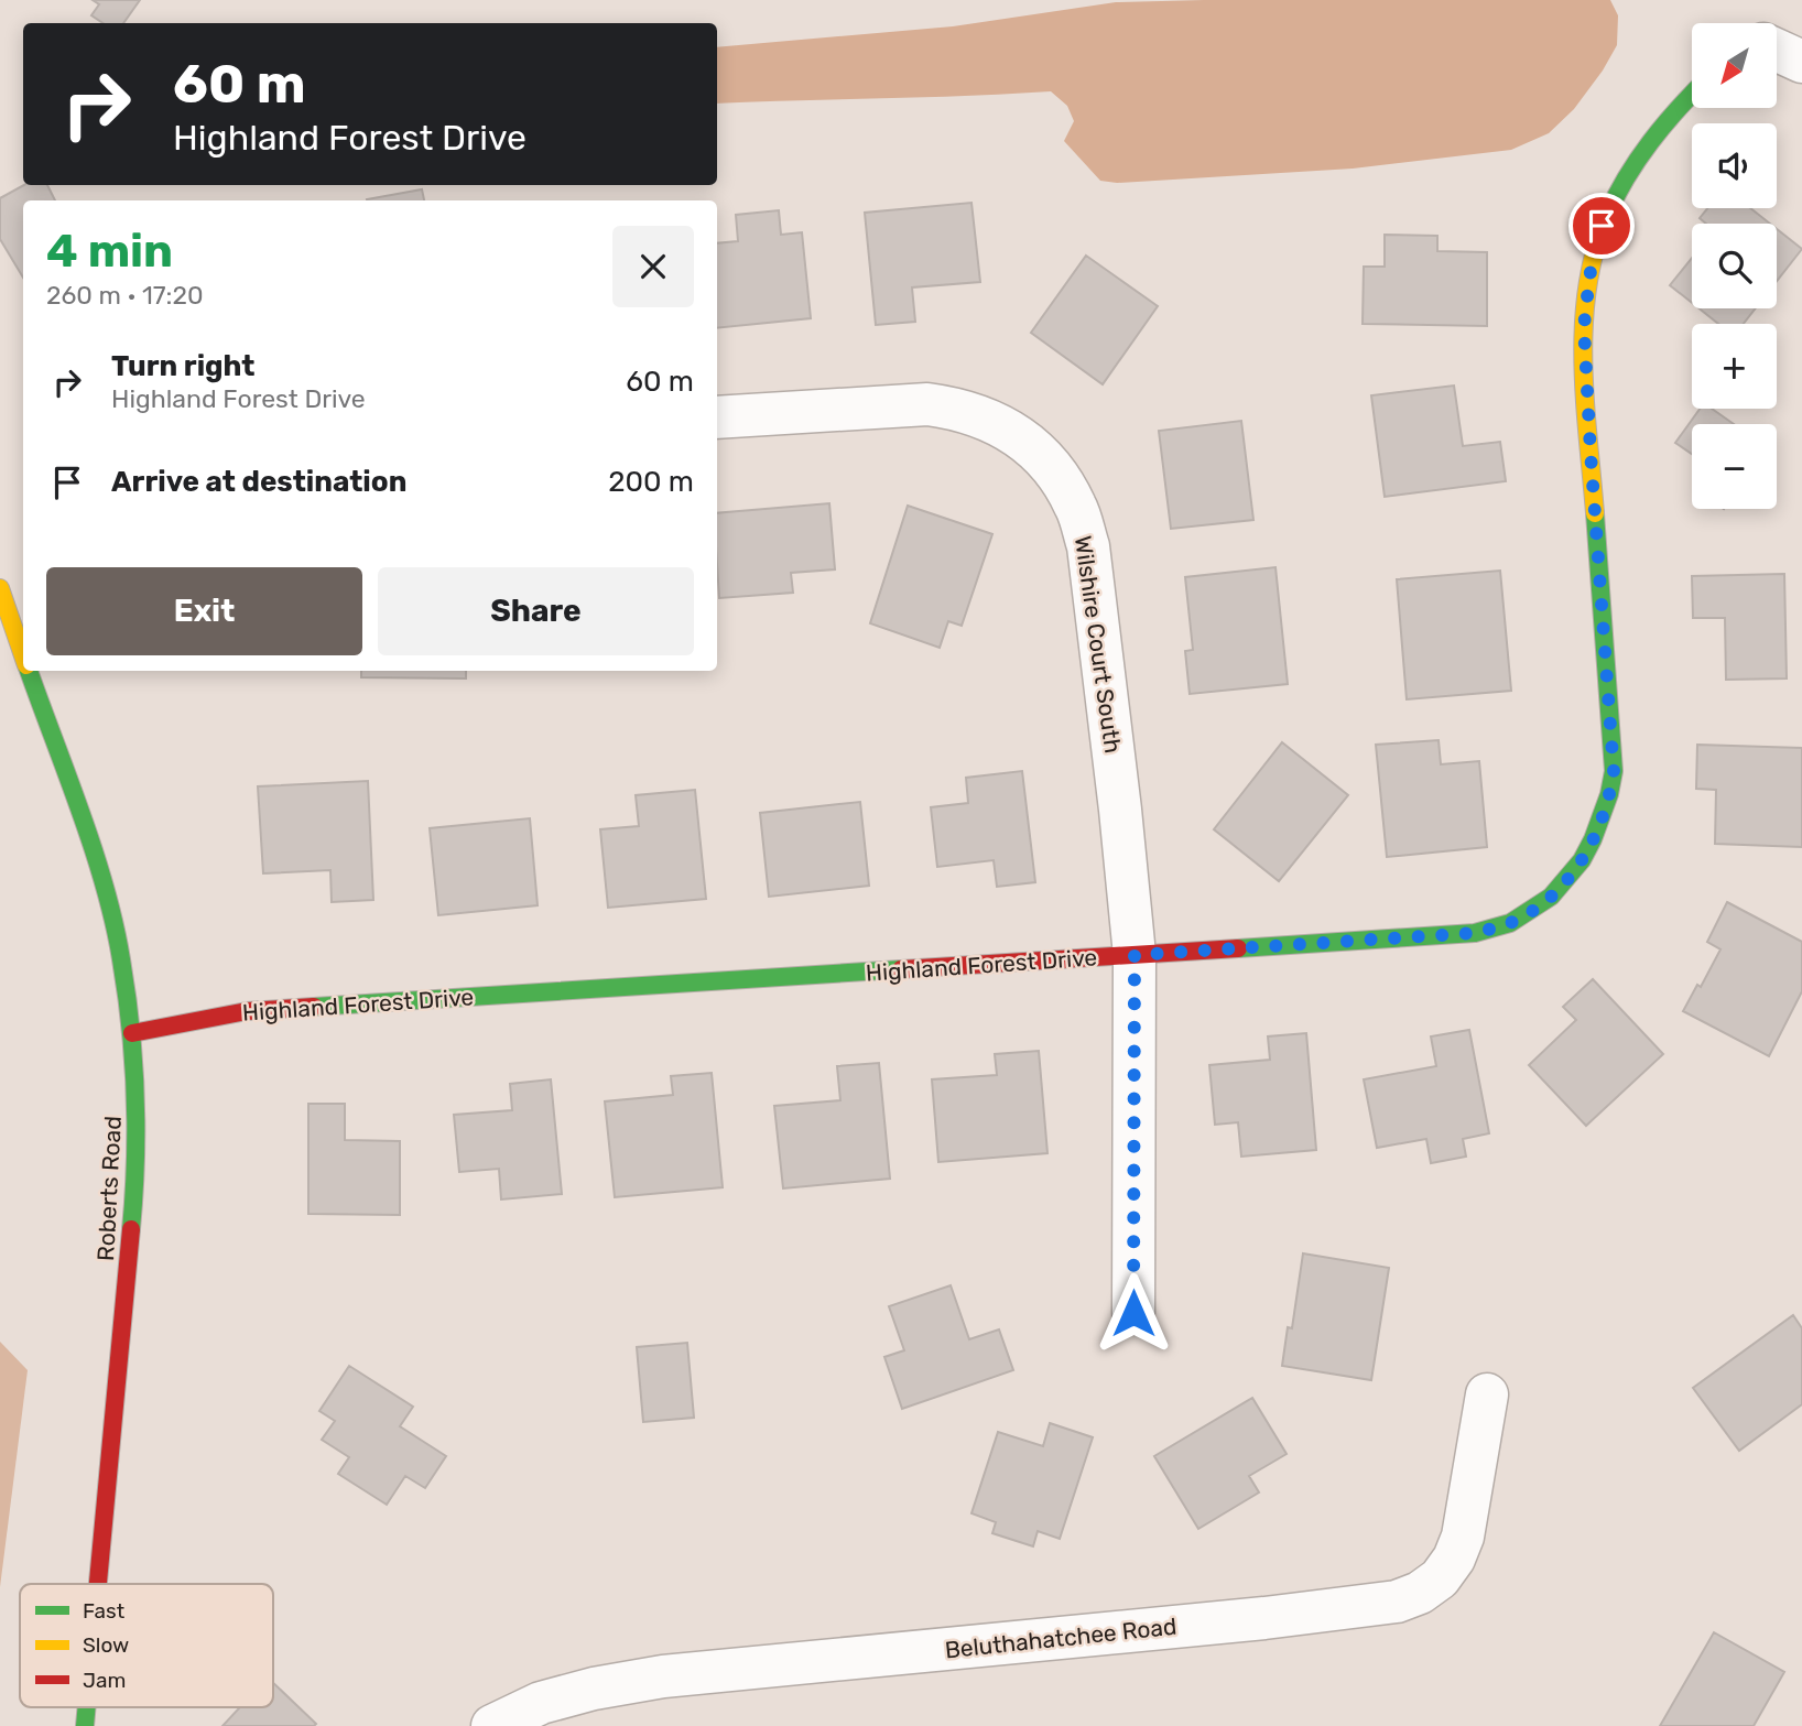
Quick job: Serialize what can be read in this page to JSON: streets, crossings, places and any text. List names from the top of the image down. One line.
{"streets":{"street":["Wilshire Court South","Highland Forest Drive","Roberts Road","Beluthahatchee Road"]},"crossings":[["Wilshire Court South","Highland Forest Drive"],["Highland Forest Drive","Roberts Road"]],"legend":["Fast","Slow","Jam"],"north":"bottom left","page":{"map_buttons":["+","−"],"turn":["60 m","Highland Forest Drive"],"heading":["4 min","260 m · 17:20"],"list":[{"name":"Turn right","note":"Highland Forest Drive","value":"60 m"},{"name":"Arrive at destination","value":"200 m"}],"buttons":["Exit","Share"]}}
